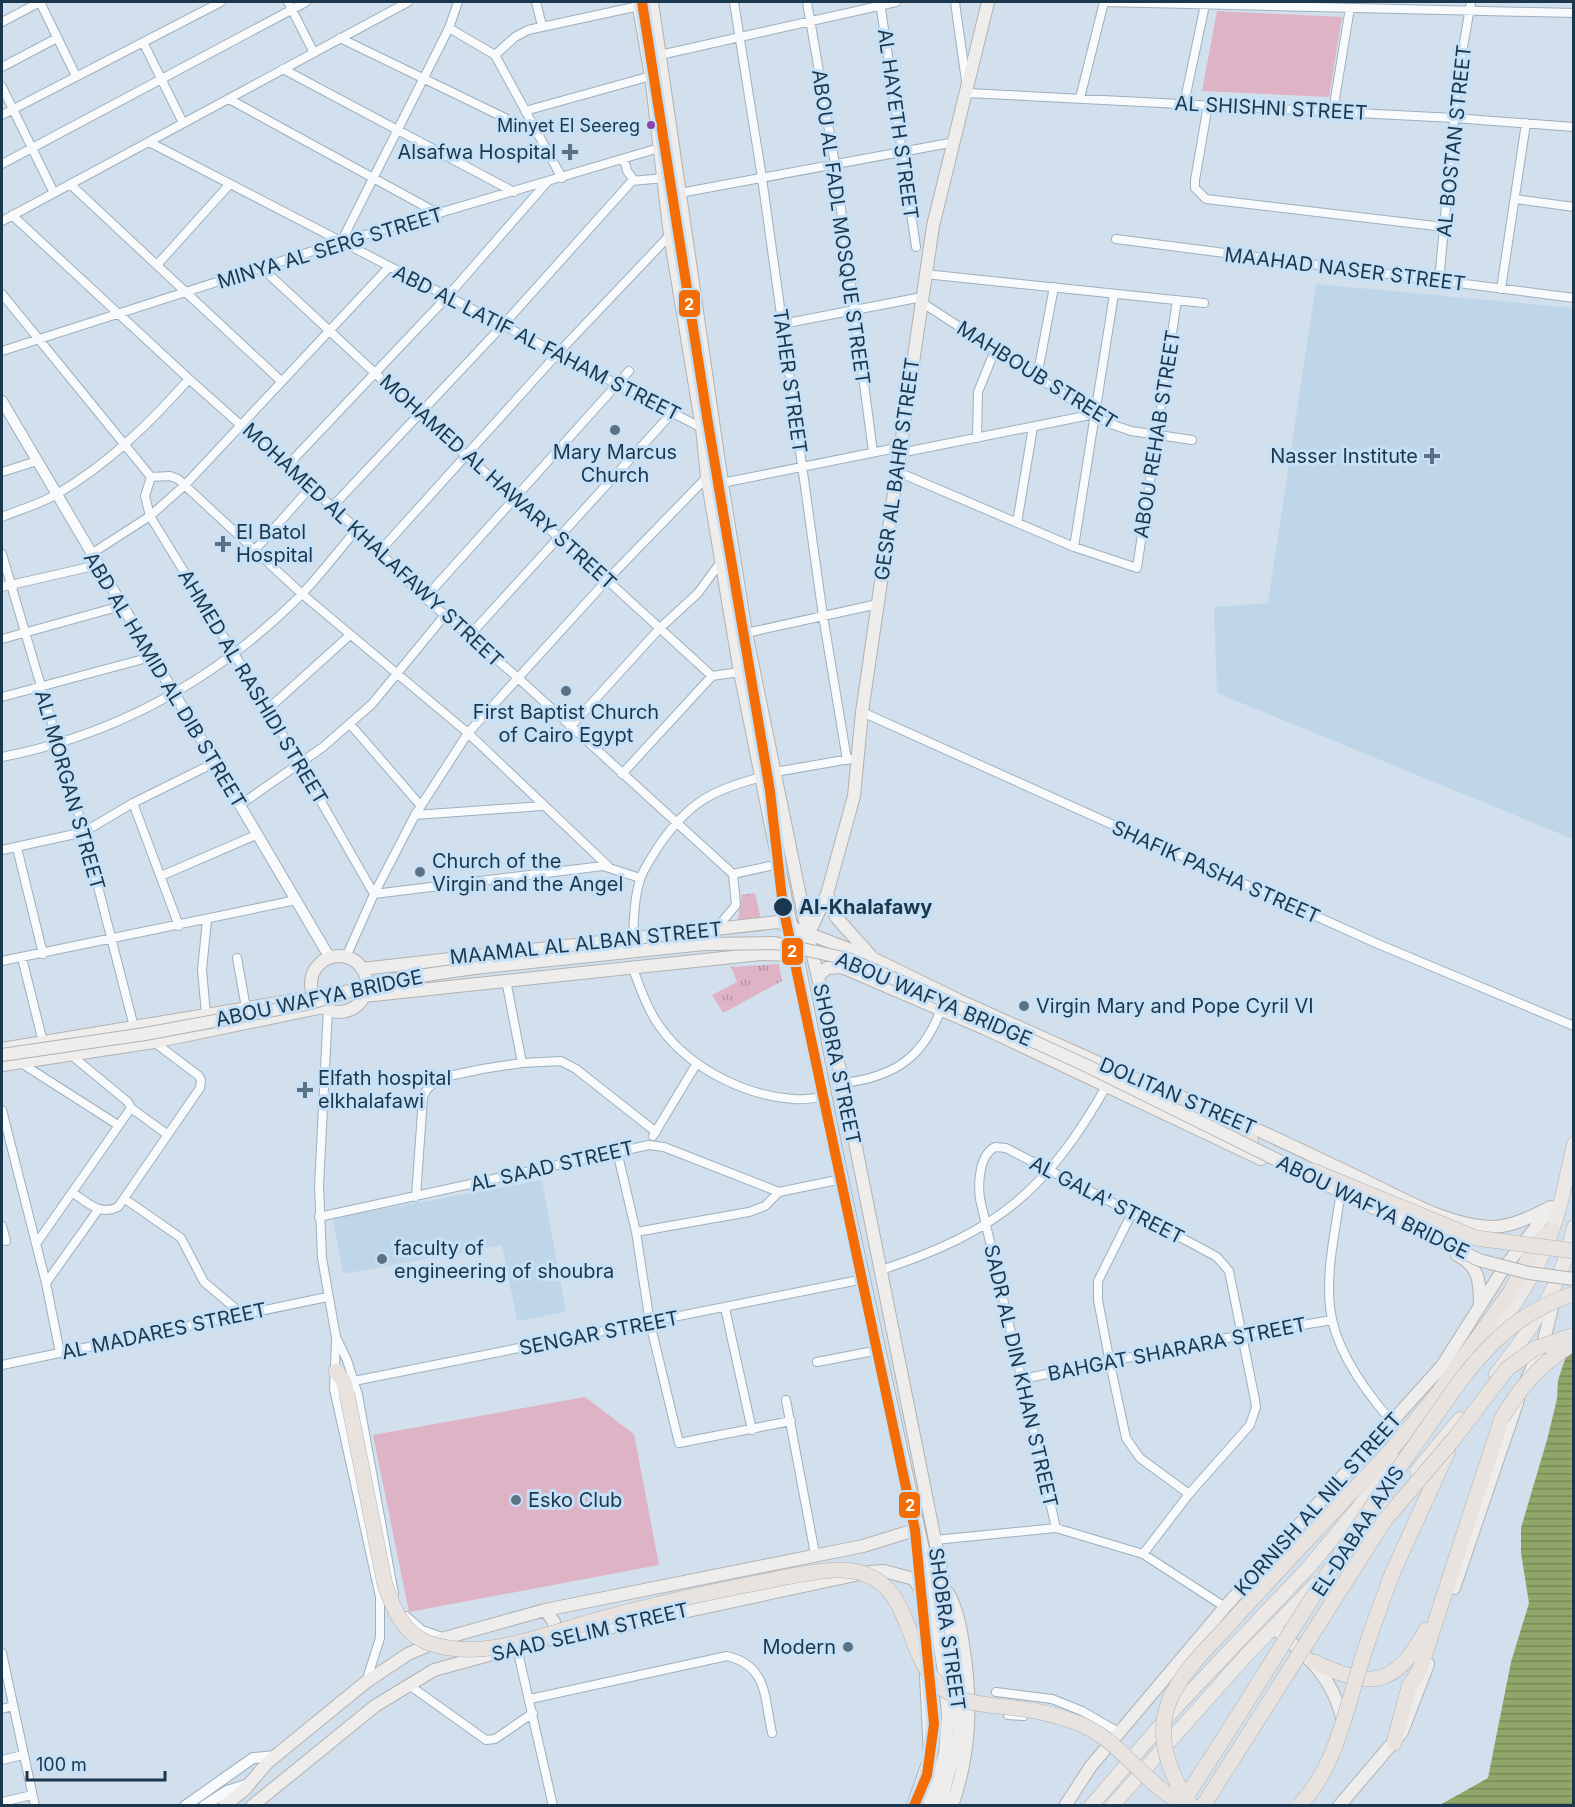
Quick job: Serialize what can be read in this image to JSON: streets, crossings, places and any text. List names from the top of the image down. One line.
{"streets":{"highway":["KORNISH AL NIL STREET","EL-DABAA AXIS"],"main road":["GESR AL BAHR STREET","MAAMAL AL ALBAN STREET","ABOU WAFYA BRIDGE","SHOBRA STREET","DOLITAN STREET","SAAD SELIM STREET"],"street":["AL SHISHNI STREET","AL HAYETH STREET","AL BOSTAN STREET","ABOU AL FADL MOSQUE STREET","MINYA AL SERG STREET","MAAHAD NASER STREET","ABD AL LATIF AL FAHAM STREET","MAHBOUB STREET","TAHER STREET","ABOU REHAB STREET","MOHAMED AL HAWARY STREET","MOHAMED AL KHALAFAWY STREET","ABD AL HAMID AL DIB STREET","AHMED AL RASHIDI STREET","ALI MORGAN STREET","SHAFIK PASHA STREET","AL SAAD STREET","AL GALA' STREET","AL MADARES STREET","SENGAR STREET","BAHGAT SHARARA STREET","SADR AL DIN KHAN STREET"]},"crossings":[["AL SHISHNI STREET","AL BOSTAN STREET"],["AL SHISHNI STREET","GESR AL BAHR STREET"],["AL BOSTAN STREET","MAAHAD NASER STREET"],["MINYA AL SERG STREET","ABD AL LATIF AL FAHAM STREET"],["MINYA AL SERG STREET","MOHAMED AL HAWARY STREET"],["MINYA AL SERG STREET","MOHAMED AL KHALAFAWY STREET"],["MINYA AL SERG STREET","SHOBRA STREET"],["ABD AL LATIF AL FAHAM STREET","SHOBRA STREET"],["MAHBOUB STREET","ABOU REHAB STREET"],["MAHBOUB STREET","GESR AL BAHR STREET"],["TAHER STREET","GESR AL BAHR STREET"],["GESR AL BAHR STREET","SHAFIK PASHA STREET"],["GESR AL BAHR STREET","MAAMAL AL ALBAN STREET"],["GESR AL BAHR STREET","SHOBRA STREET"],["GESR AL BAHR STREET","DOLITAN STREET"],["ABD AL HAMID AL DIB STREET","MAAMAL AL ALBAN STREET"],["MAAMAL AL ALBAN STREET","SHOBRA STREET"],["MAAMAL AL ALBAN STREET","DOLITAN STREET"],["SHOBRA STREET","DOLITAN STREET"],["SHOBRA STREET","SENGAR STREET"],["SHOBRA STREET","SAAD SELIM STREET"],["DOLITAN STREET","KORNISH AL NIL STREET"],["AL GALA' STREET","BAHGAT SHARARA STREET"],["AL GALA' STREET","SADR AL DIN KHAN STREET"],["BAHGAT SHARARA STREET","SADR AL DIN KHAN STREET"]],"places":{"other":["Minyet El Seereg","Mary Marcus Church","First Baptist Church of Cairo Egypt","Church of the Virgin and the Angel","Al-Khalafawy","Virgin Mary and Pope Cyril VI","faculty of engineering of shoubra","Esko Club","Modern"],"health":["Alsafwa Hospital","Nasser Institute","El Batol Hospital","Elfath hospital elkhalafawi"]},"lines":["transit line 2"],"scale_bar":"100 m"}
